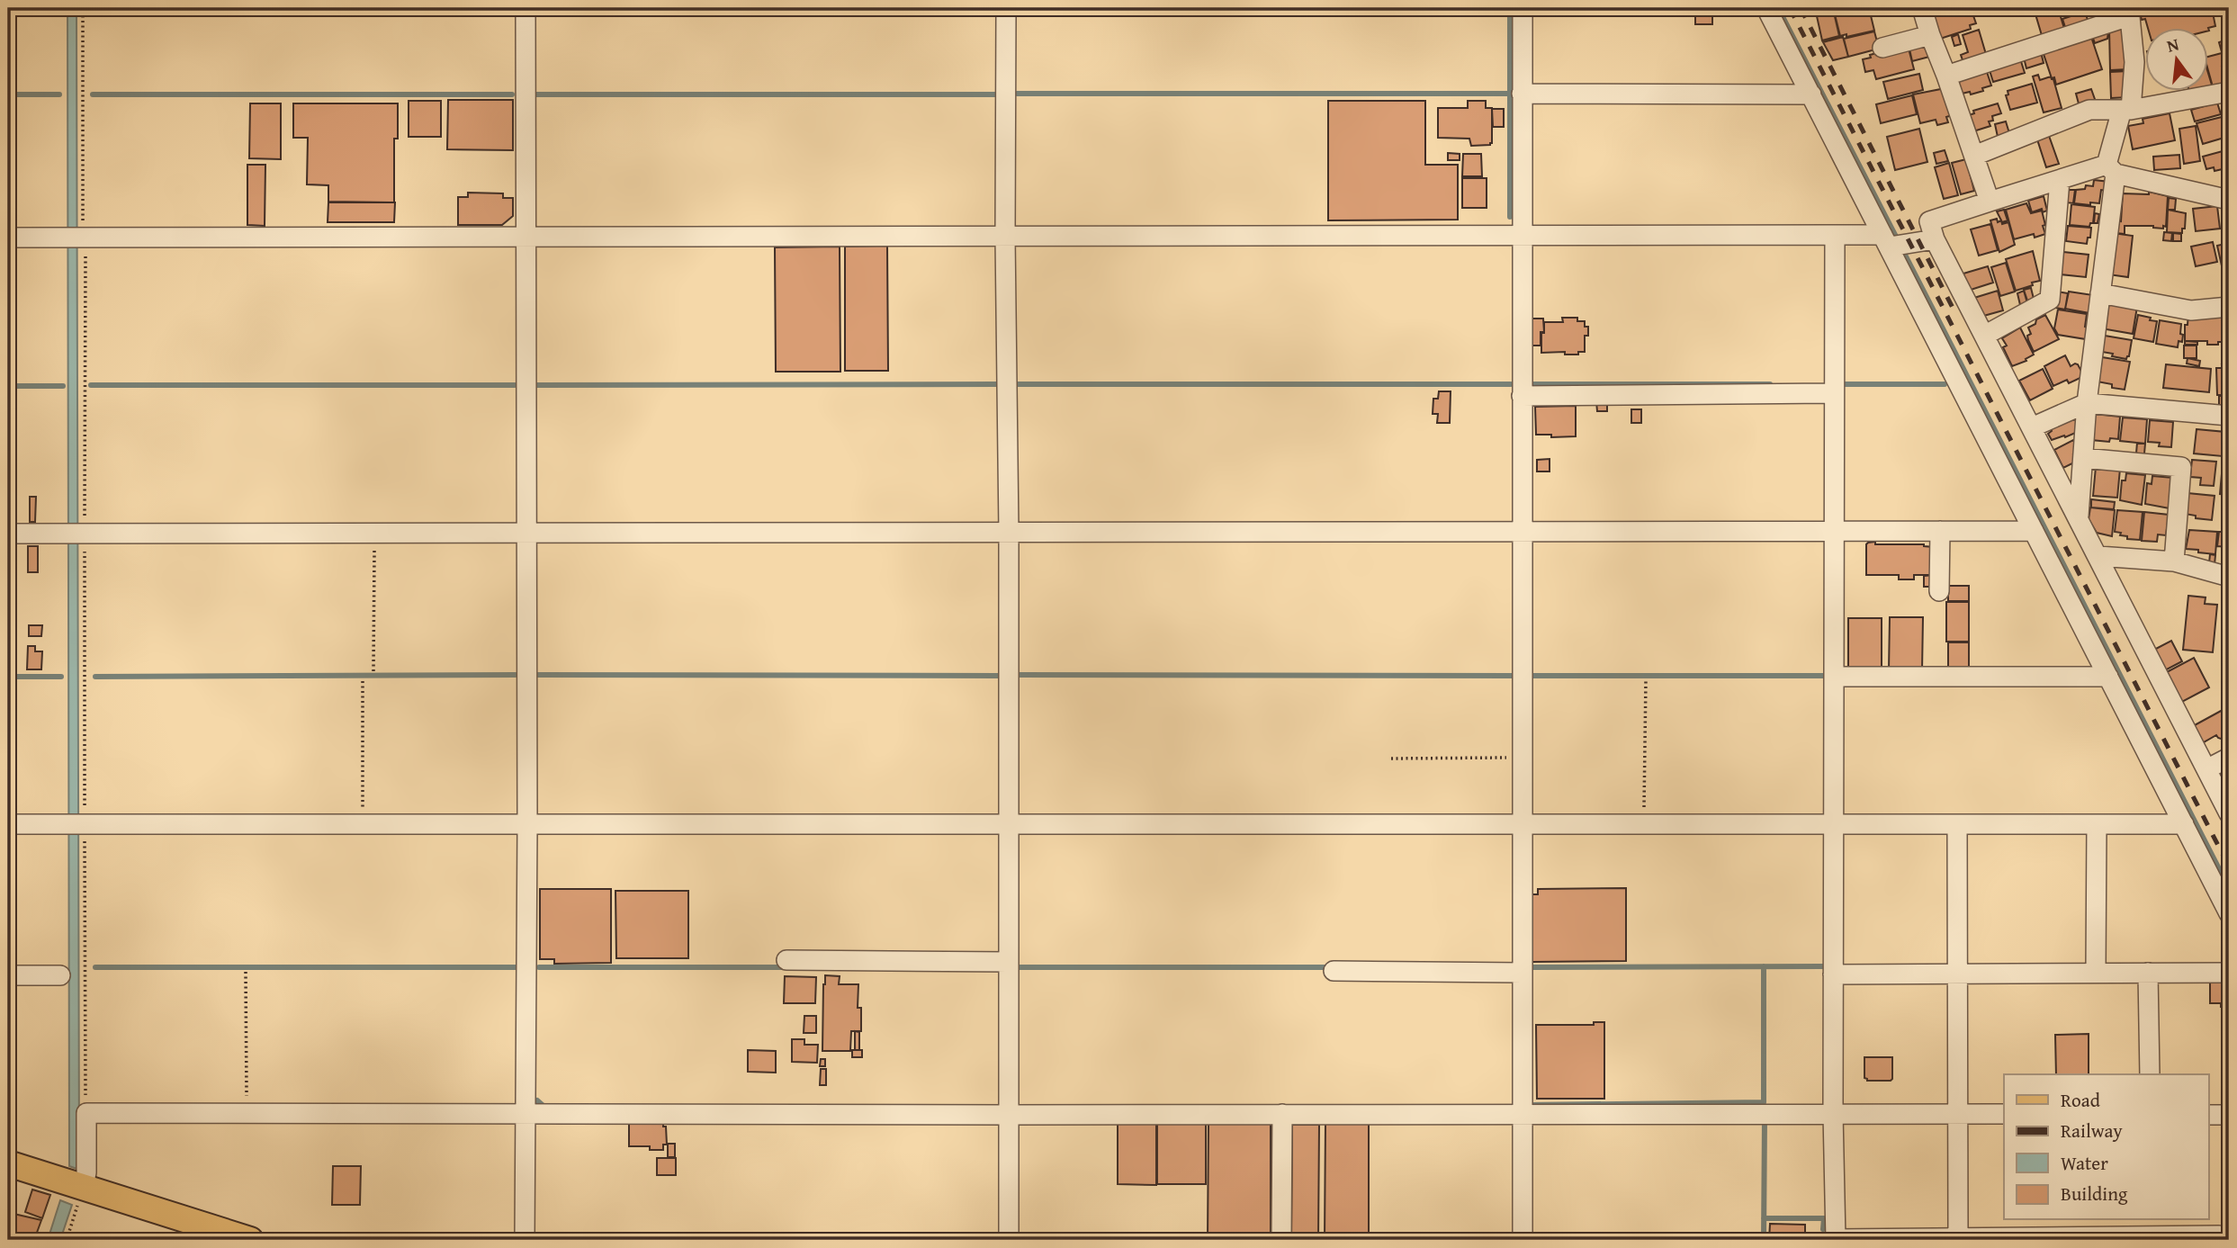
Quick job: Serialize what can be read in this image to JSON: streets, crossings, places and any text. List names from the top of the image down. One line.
{"legend":["Road","Railway","Water","Building"],"north":"top"}
